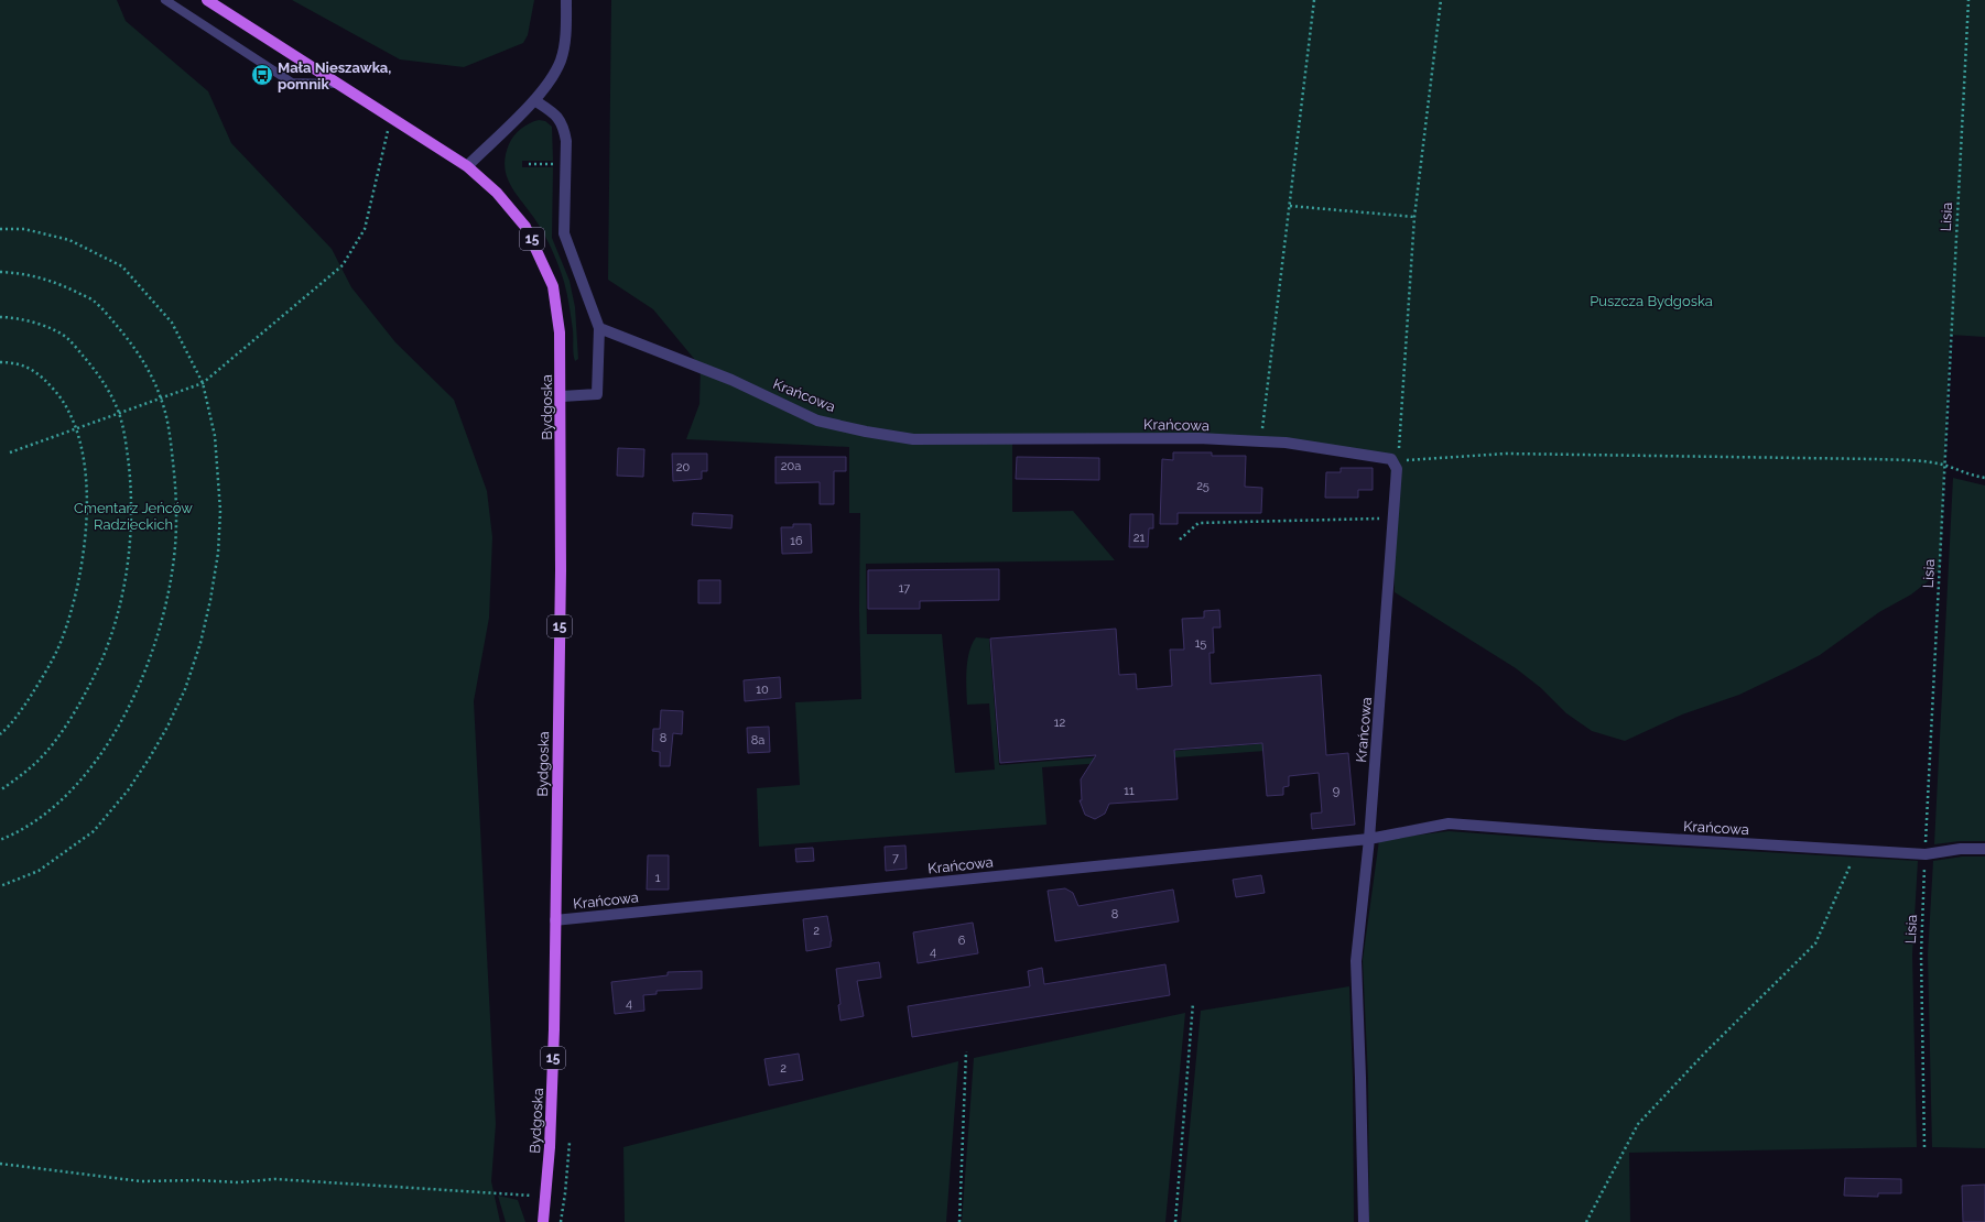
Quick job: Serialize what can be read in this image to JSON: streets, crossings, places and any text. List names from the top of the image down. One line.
{"streets":{"main road":["15","Bydgoska"],"street":["Krańcowa"],"path":["Lisia"]},"crossings":[["Lisia","Krańcowa"],["15","Bydgoska"],["Krańcowa","Bydgoska"]],"parks":["Puszcza Bydgoska","Cmentarz Jeńców Radzieckich"],"places":{"bus stop":["Mała Nieszawka, pomnik"]},"house_numbers":["20a","20","25","21","16","17","15","10","12","8","8a","11","9","7","1","8","2","6","4","4","2"]}
